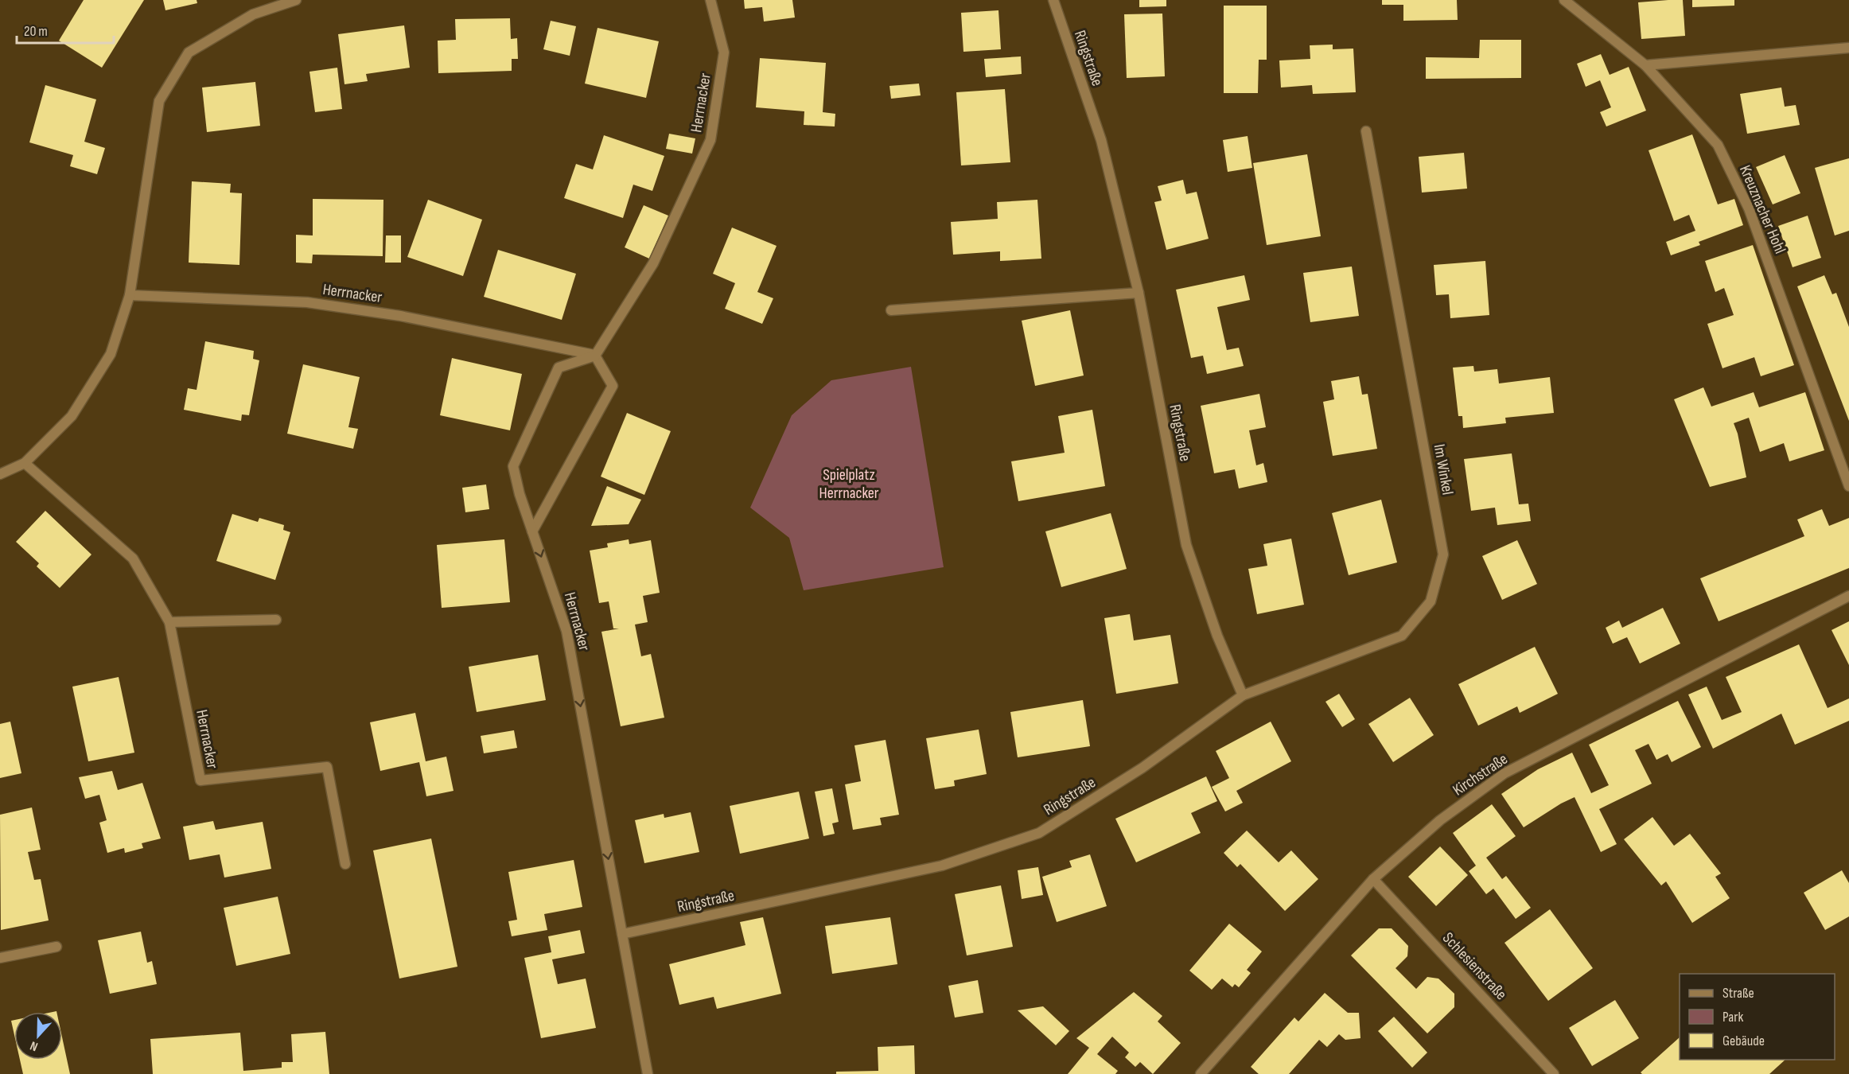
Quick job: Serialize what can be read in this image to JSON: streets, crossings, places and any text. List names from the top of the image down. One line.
{"streets":{"street":["Ringstraße","Herrnacker","Kreuznacher Hohl","Im Winkel","Kirchstraße","Schlesienstraße"]},"crossings":[["Ringstraße","Herrnacker"],["Ringstraße","Im Winkel"],["Kirchstraße","Schlesienstraße"]],"parks":["Spielplatz Herrnacker"],"legend":["Straße","Park","Gebäude"],"scale_bar":"20 m","north":"bottom"}
